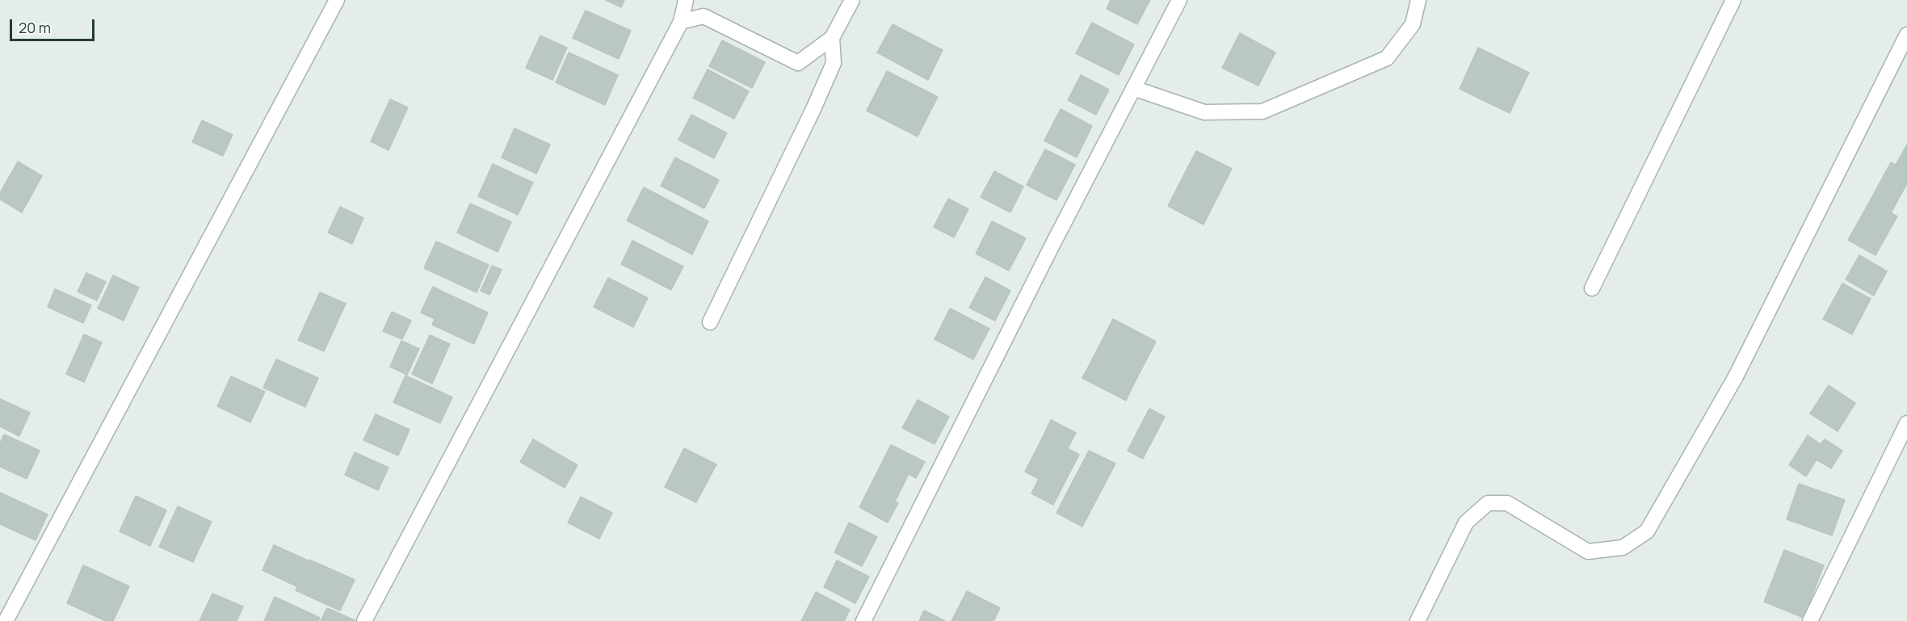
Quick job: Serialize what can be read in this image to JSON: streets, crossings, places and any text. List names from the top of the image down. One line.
{"scale_bar":"20 m"}
